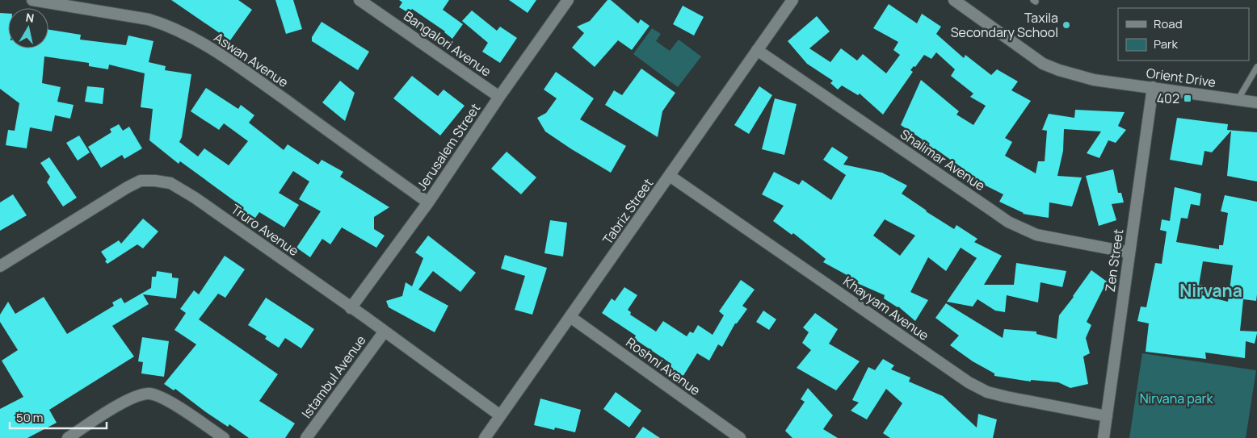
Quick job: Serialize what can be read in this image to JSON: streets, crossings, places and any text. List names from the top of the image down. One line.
{"streets":{"street":["Bangalori Avenue","Aswan Avenue","Orient Drive","Jerusalem Street","Shalimar Avenue","Tabriz Street","Truro Avenue","Zen Street","Khayyam Avenue","Roshni Avenue","Istambul Avenue"]},"crossings":[["Bangalori Avenue","Jerusalem Street"],["Aswan Avenue","Jerusalem Street"],["Orient Drive","Zen Street"],["Jerusalem Street","Truro Avenue"],["Shalimar Avenue","Tabriz Street"],["Shalimar Avenue","Zen Street"],["Tabriz Street","Truro Avenue"],["Tabriz Street","Khayyam Avenue"],["Tabriz Street","Roshni Avenue"],["Truro Avenue","Istambul Avenue"],["Zen Street","Khayyam Avenue"]],"districts":["Nirvana"],"parks":["Nirvana park"],"places":{"other":["Taxila Secondary School"],"transit":["402"]},"legend":["Road","Park"],"scale_bar":"50 m","north":"top"}
